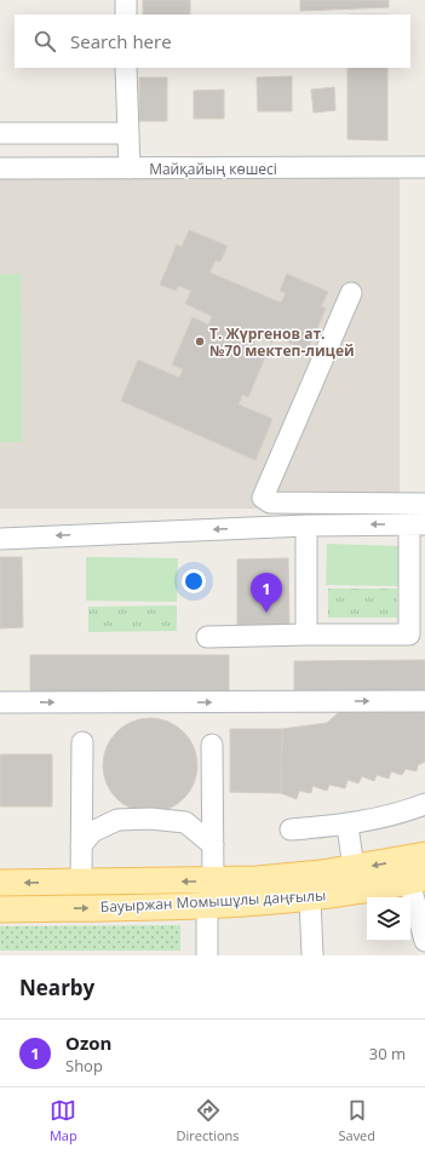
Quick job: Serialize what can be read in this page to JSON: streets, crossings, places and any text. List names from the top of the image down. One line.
{"streets":{"main road":["Бауыржан Момышұлы даңғылы"],"street":["Майқайың көшесі"]},"places":["Т. Жүргенов ат. №70 мектеп-лицей"],"page":{"search":"Search here","pins":"1","heading":"Nearby","list":[{"mark":"1","name":"Ozon","note":"Shop","value":"30 m"}],"nav":["Map","Directions","Saved"]}}
